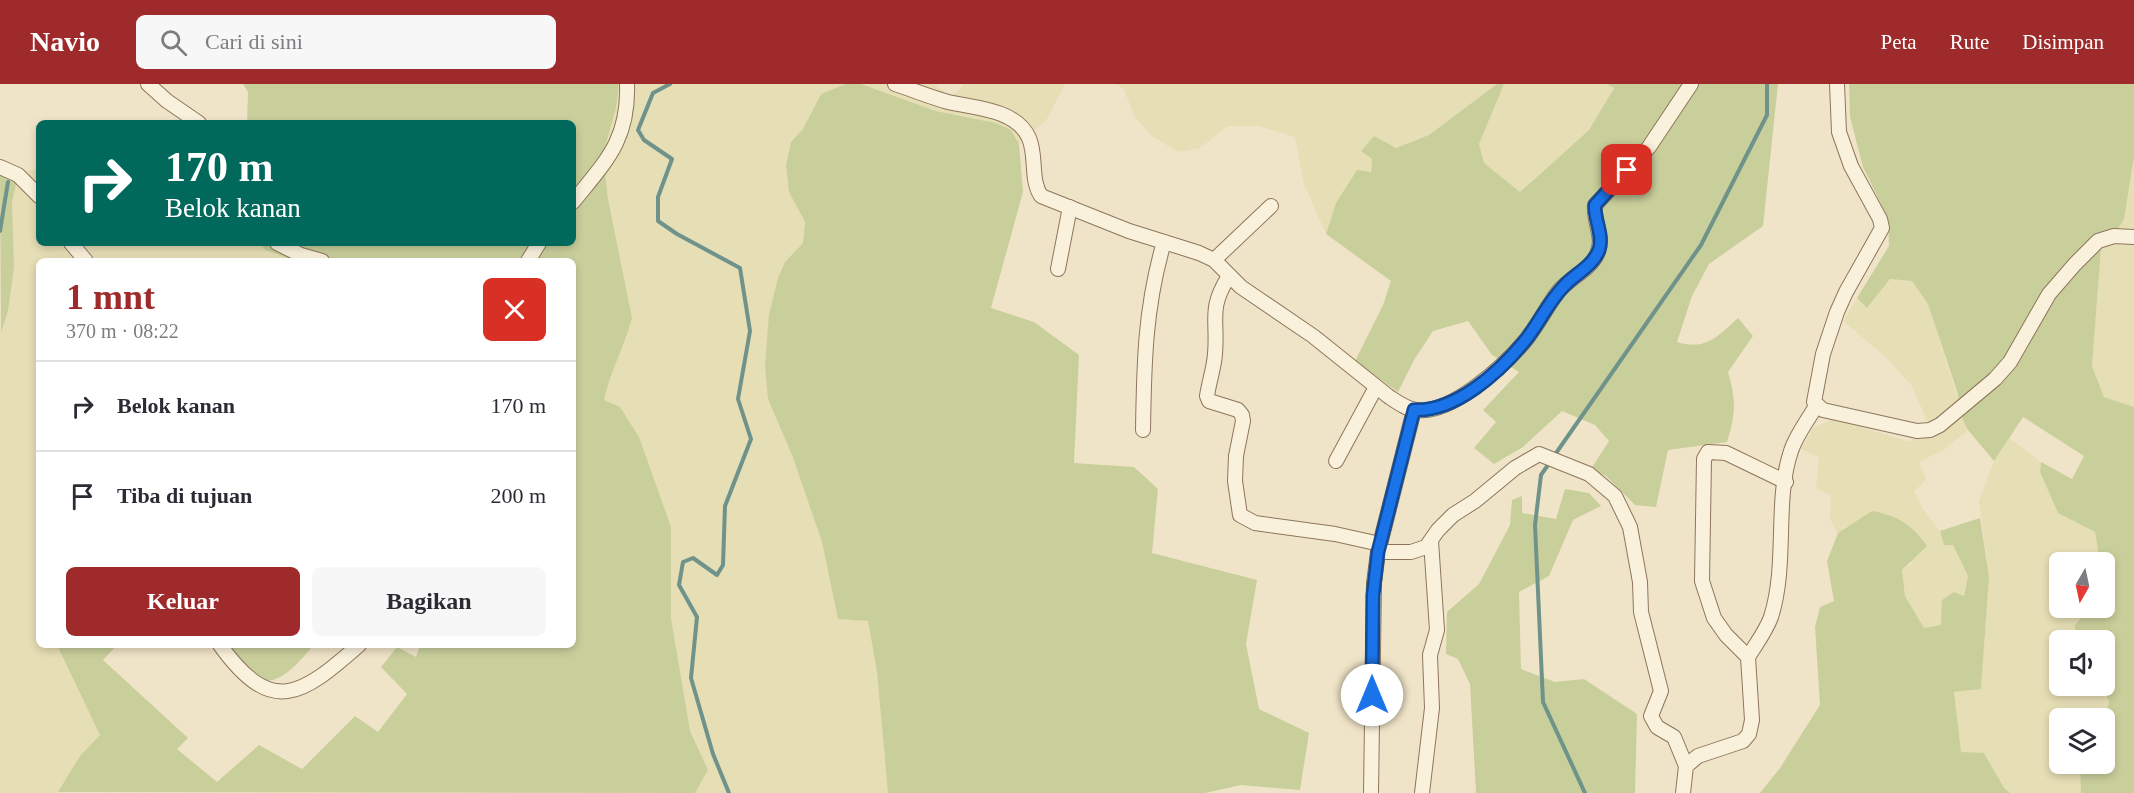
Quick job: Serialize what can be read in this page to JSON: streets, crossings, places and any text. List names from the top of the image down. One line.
{"north":"bottom","page":{"header":"Navio","search":"Cari di sini","nav":["Peta","Rute","Disimpan"],"turn":["170 m","Belok kanan"],"heading":["1 mnt","370 m · 08:22"],"list":[{"name":"Belok kanan","value":"170 m"},{"name":"Tiba di tujuan","value":"200 m"}],"buttons":["Keluar","Bagikan"]}}
